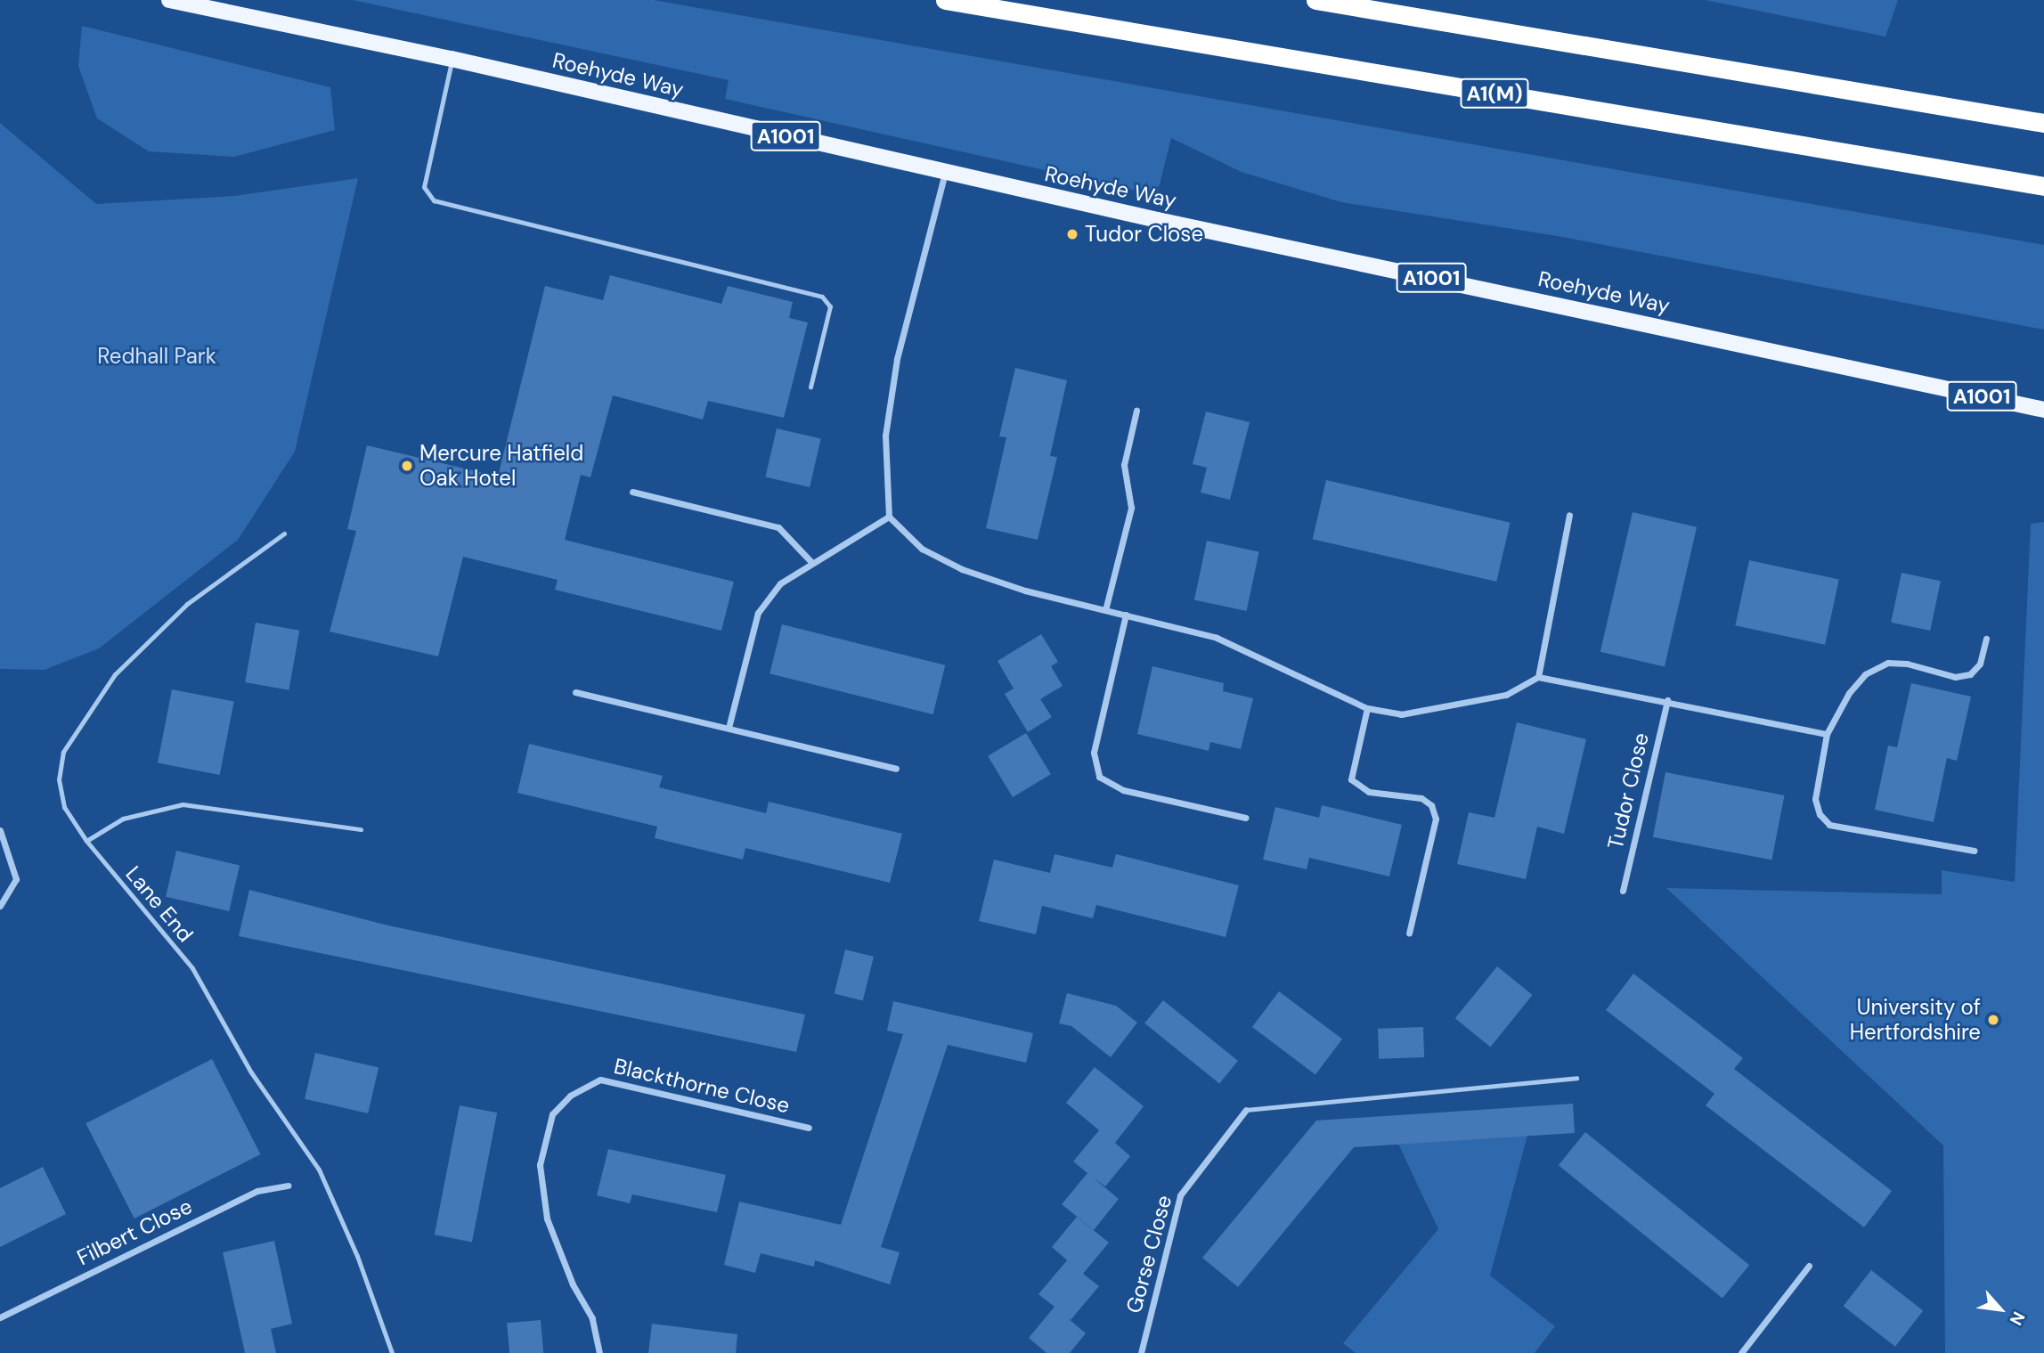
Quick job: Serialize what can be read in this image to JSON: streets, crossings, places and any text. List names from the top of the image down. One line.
{"streets":{"highway":["A1(M)"],"main road":["Roehyde Way","A1001"],"street":["Tudor Close","Blackthorne Close","Filbert Close","Gorse Close"],"lane":["Lane End"]},"parks":["Redhall Park"],"places":["Tudor Close","Mercure Hatfield Oak Hotel","University of Hertfordshire"],"north":"bottom right"}
